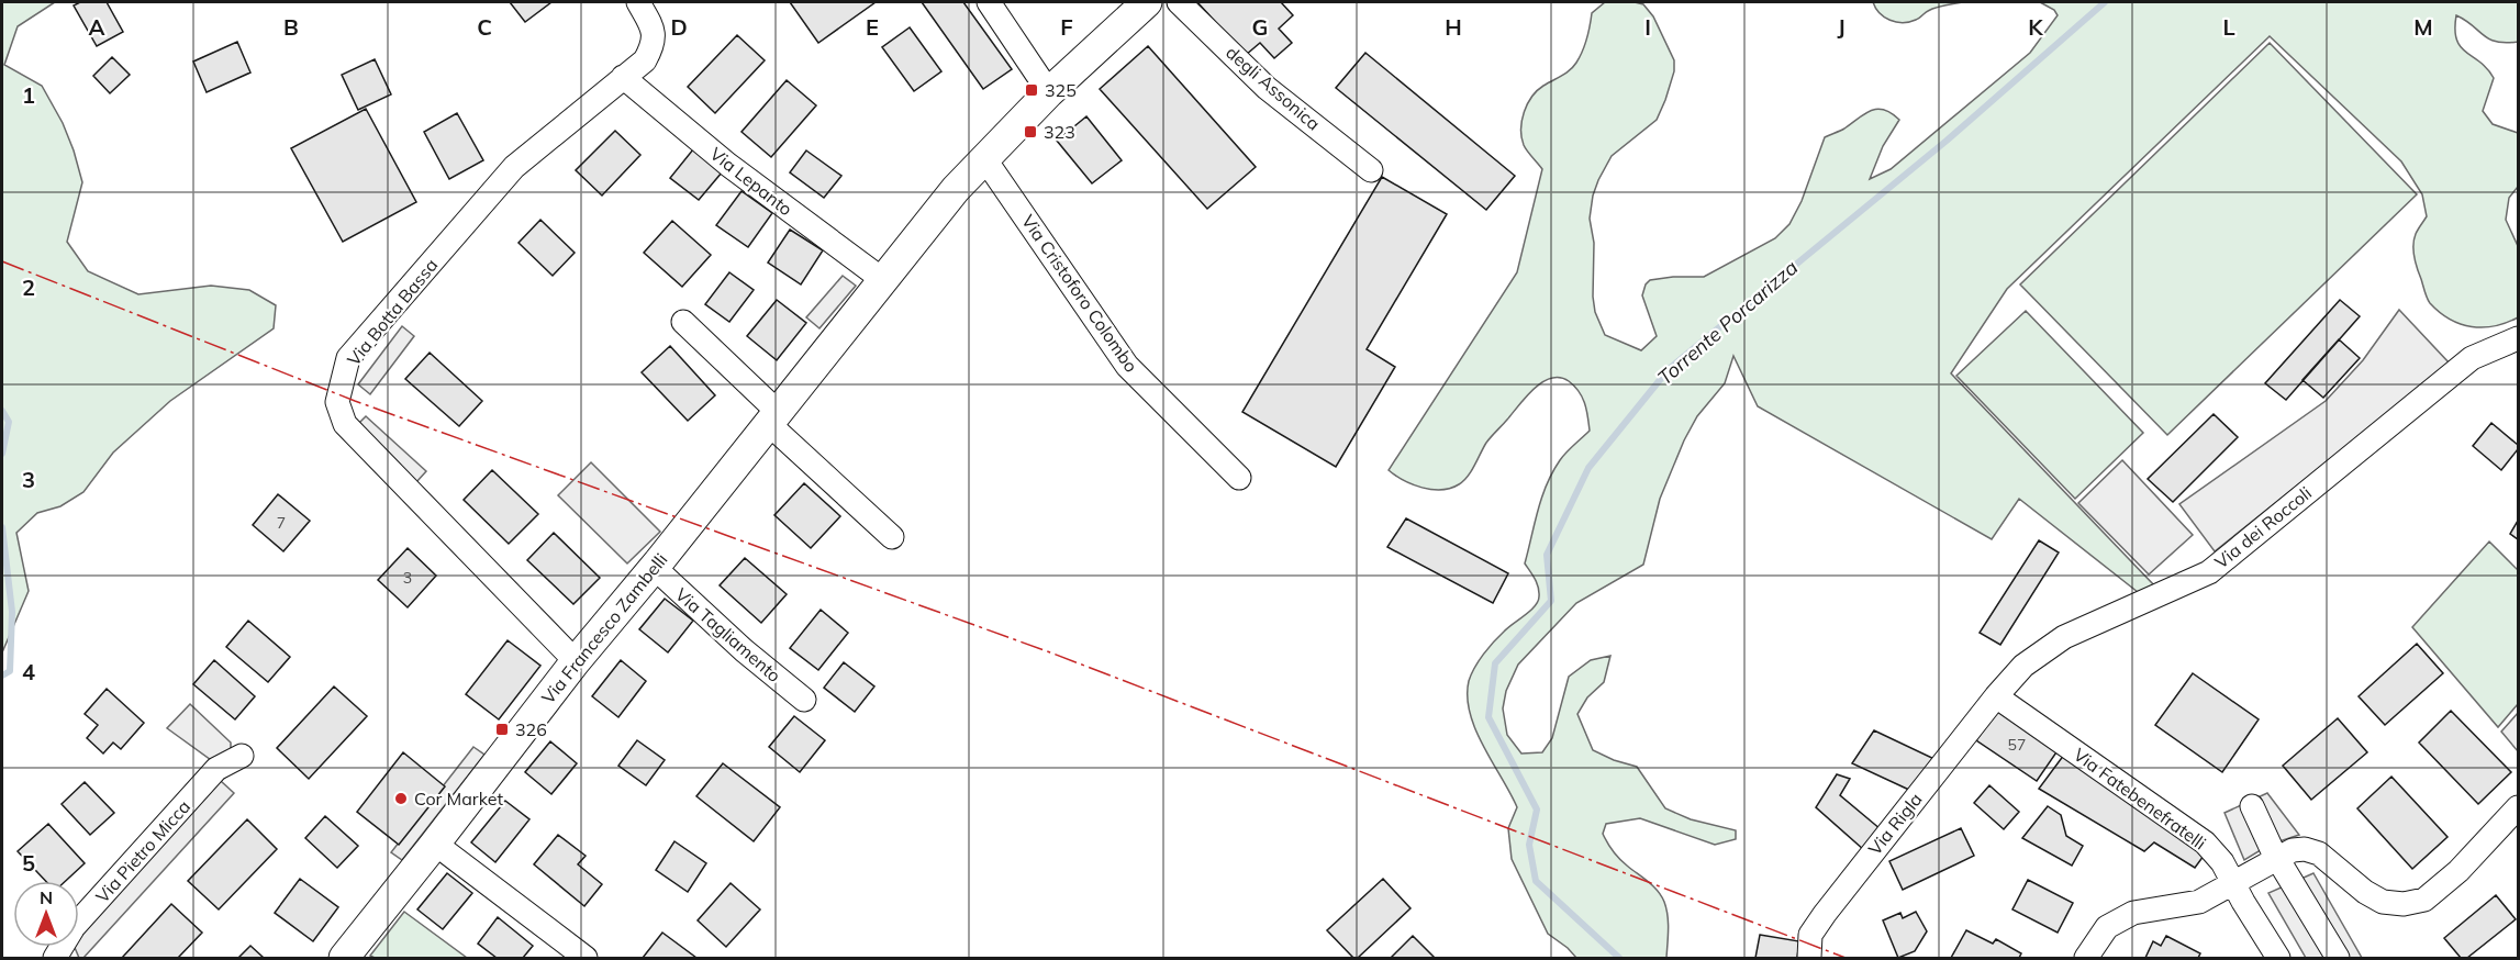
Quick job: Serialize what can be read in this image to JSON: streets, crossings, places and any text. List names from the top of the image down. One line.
{"streets":{"main road":["Via Francesco Zambelli"],"street":["degli Assonica","Via Lepanto","Via Cristoforo Colombo","Via Botta Bassa","Via dei Roccoli","Via Tagliamento","Via Fatebenefratelli","Via Rigla","Via Pietro Micca"]},"crossings":[["Via Lepanto","Via Botta Bassa"],["Via Lepanto","Via Francesco Zambelli"],["Via Cristoforo Colombo","Via Francesco Zambelli"],["Via Botta Bassa","Via Francesco Zambelli"],["Via dei Roccoli","Via Fatebenefratelli"],["Via dei Roccoli","Via Rigla"],["Via Francesco Zambelli","Via Tagliamento"],["Via Fatebenefratelli","Via Rigla"]],"water":["Torrente Porcarizza"],"places":{"transit":["325","323","326"],"other":["Cor Market"]},"house_numbers":["7","3","57"],"north":"top","grid":{"columns":["A","B","C","D","E","F","G","H","I","J","K","L","M"],"rows":["1","2","3","4","5"]}}
